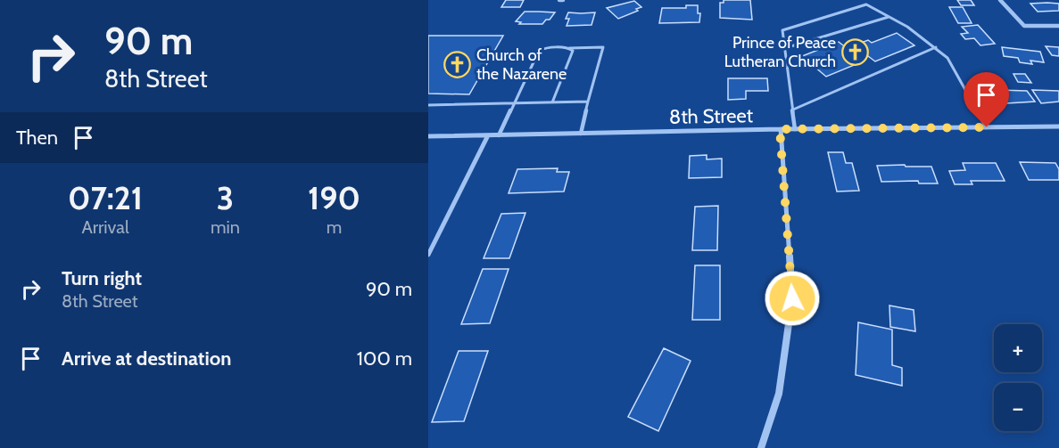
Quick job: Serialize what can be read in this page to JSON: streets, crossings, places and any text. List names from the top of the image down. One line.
{"streets":{"street":["8th Street"]},"places":{"church":["Prince of Peace Lutheran Church","Church of the Nazarene"]},"page":{"turn":["90 m","8th Street"],"then":"Then","eta":["07:21","Arrival","3","min","190","m"],"list":[{"name":"Turn right","note":"8th Street","value":"90 m"},{"name":"Arrive at destination","value":"100 m"}],"map_buttons":["+","−"]}}
